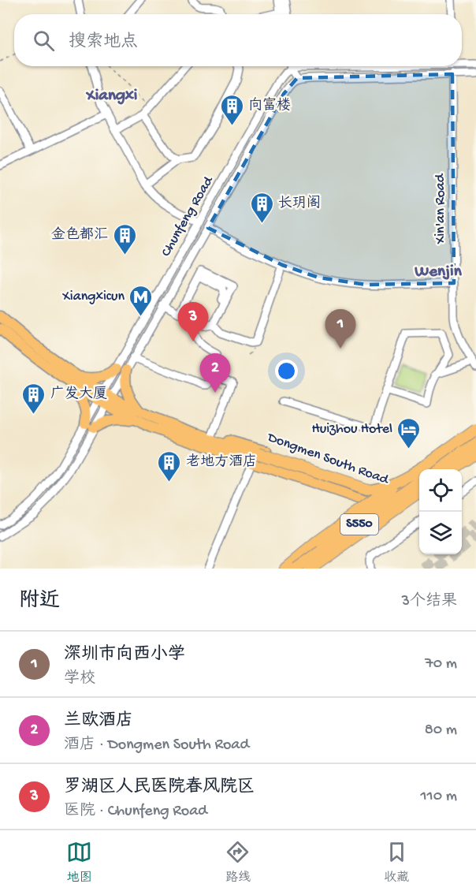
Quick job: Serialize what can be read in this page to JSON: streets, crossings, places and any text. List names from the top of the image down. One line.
{"streets":{"highway":["S550"],"main road":["Dongmen South Road"],"street":["Xin'an Road","Chunfeng Road"]},"crossings":[["Chunfeng Road","Dongmen South Road"],["Dongmen South Road","S550"]],"districts":["Xiangxi","Wenjin"],"places":{"building":["向富楼","长玥阁","金色都汇","广发大厦","老地方酒店"],"metro station":["Xiangxicun"],"hotel":["Huizhou Hotel"]},"page":{"search":"搜索地点","pins":["3","1","2"],"heading":["附近","3个结果"],"list":[{"mark":"1","name":"深圳市向西小学","note":"学校","value":"70 m"},{"mark":"2","name":"兰欧酒店","note":"酒店 · Dongmen South Road","value":"80 m"},{"mark":"3","name":"罗湖区人民医院春风院区","note":"医院 · Chunfeng Road","value":"110 m"}],"nav":["地图","路线","收藏"]}}
